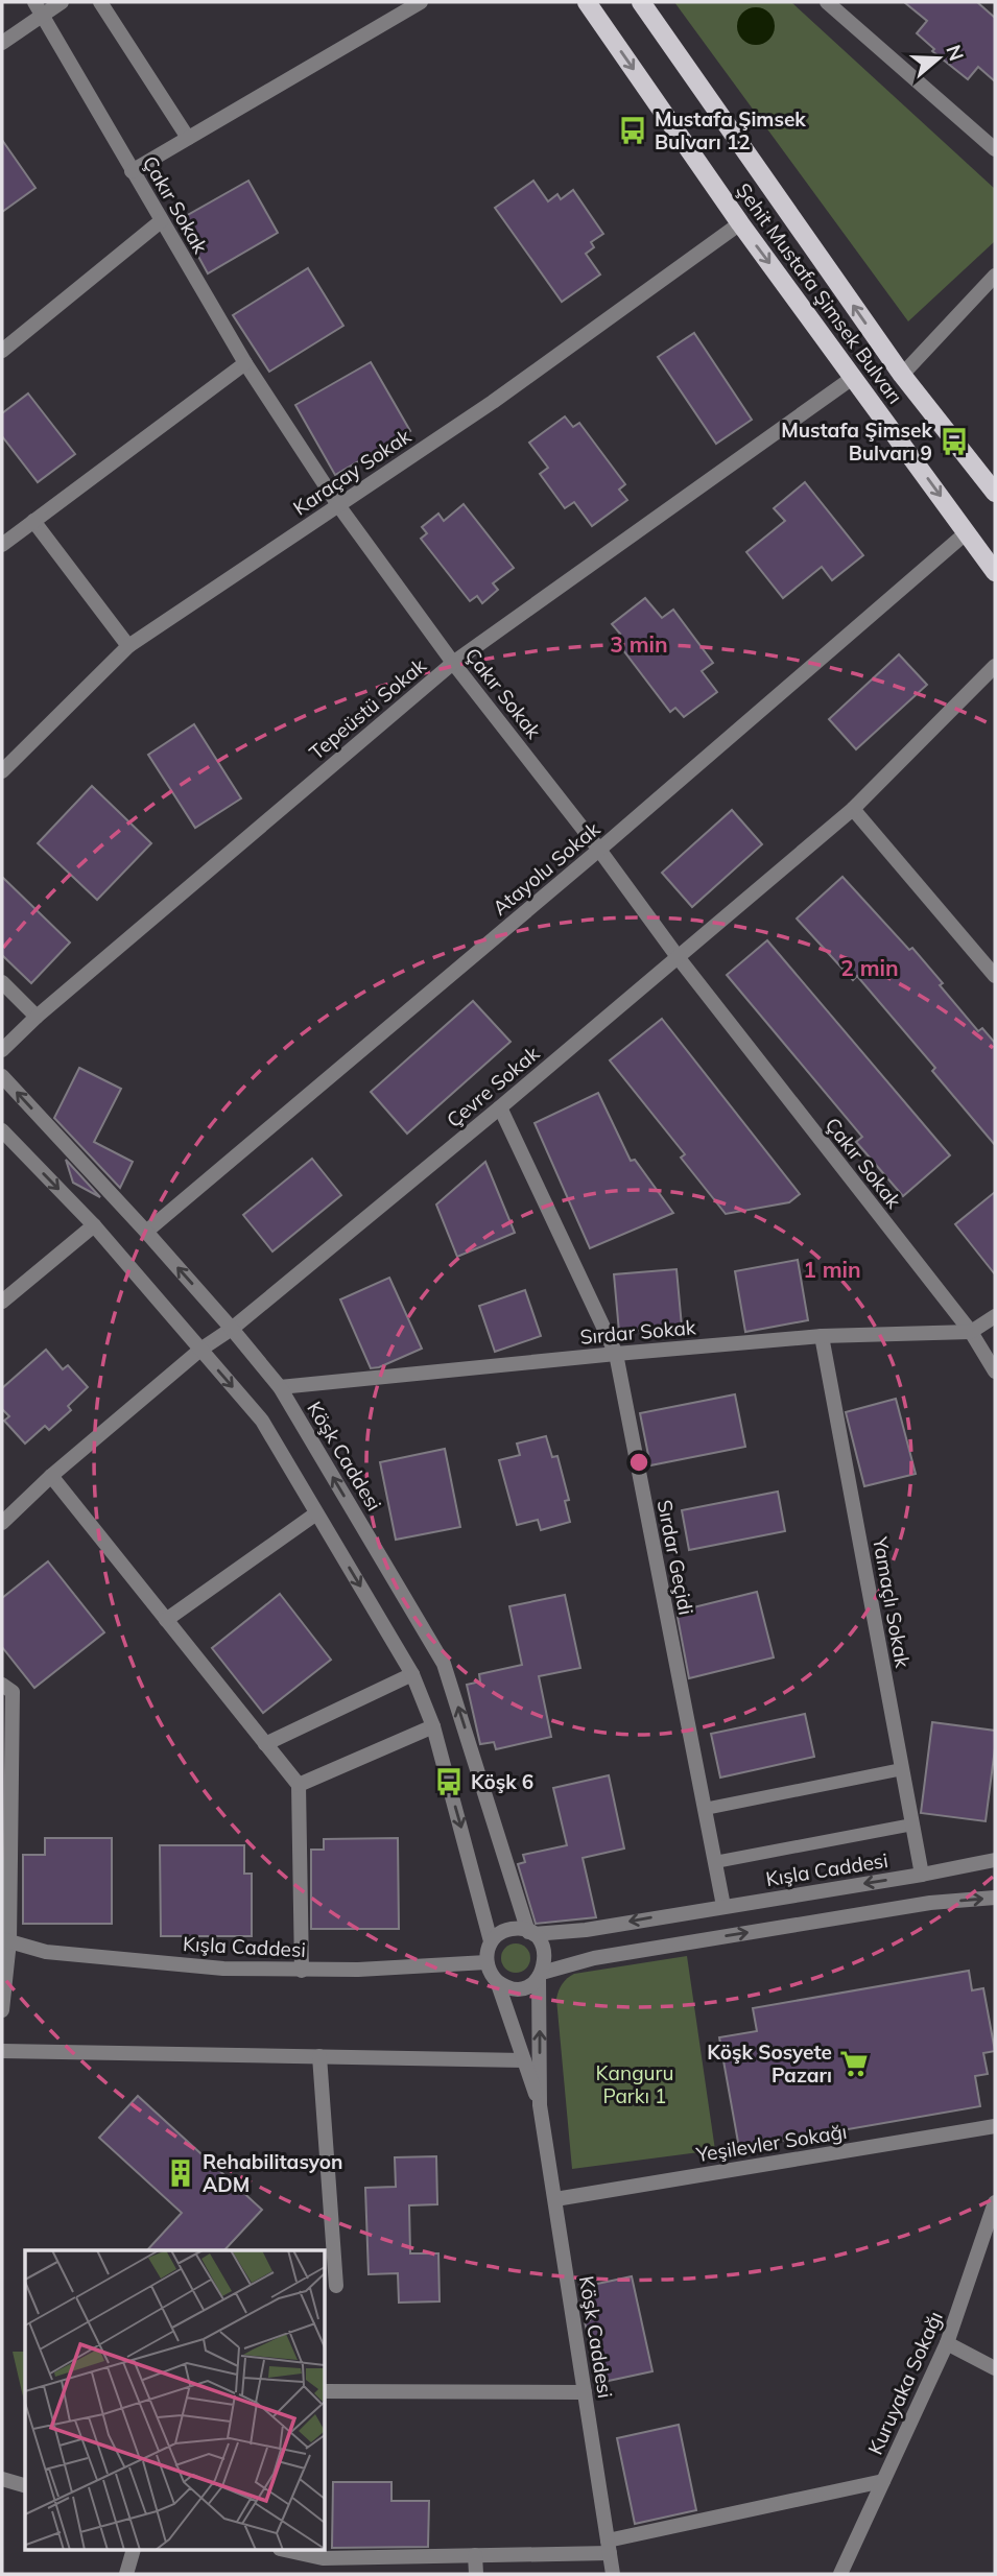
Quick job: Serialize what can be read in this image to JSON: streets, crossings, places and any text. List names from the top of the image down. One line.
{"streets":{"main road":["Şehit Mustafa Şimsek Bulvarı"],"street":["Çakır Sokak","Karaçay Sokak","Tepeüstü Sokak","Atayolu Sokak","Çevre Sokak","Sırdar Sokak","Köşk Caddesi","Sırdar Geçidi","Yamaçlı Sokak","Kışla Caddesi","Yeşilevler Sokağı","Kuruyaka Sokağı"]},"crossings":[["Çakır Sokak","Karaçay Sokak"],["Çakır Sokak","Tepeüstü Sokak"],["Çakır Sokak","Atayolu Sokak"],["Çakır Sokak","Çevre Sokak"],["Çakır Sokak","Sırdar Sokak"],["Şehit Mustafa Şimsek Bulvarı","Karaçay Sokak"],["Şehit Mustafa Şimsek Bulvarı","Tepeüstü Sokak"],["Şehit Mustafa Şimsek Bulvarı","Atayolu Sokak"],["Atayolu Sokak","Köşk Caddesi"],["Çevre Sokak","Köşk Caddesi"],["Çevre Sokak","Sırdar Geçidi"],["Sırdar Sokak","Köşk Caddesi"],["Sırdar Sokak","Sırdar Geçidi"],["Sırdar Sokak","Yamaçlı Sokak"],["Köşk Caddesi","Kışla Caddesi"],["Köşk Caddesi","Yeşilevler Sokağı"],["Sırdar Geçidi","Kışla Caddesi"],["Yamaçlı Sokak","Kışla Caddesi"]],"parks":["Kanguru Parkı 1"],"places":{"bus stop":["Mustafa Şimsek Bulvarı 12","Mustafa Şimsek Bulvarı 9","Köşk 6"],"supermarket":["Köşk Sosyete Pazarı"],"building":["Rehabilitasyon ADM"]},"north":"right","rings":["3 min","2 min","1 min"]}
